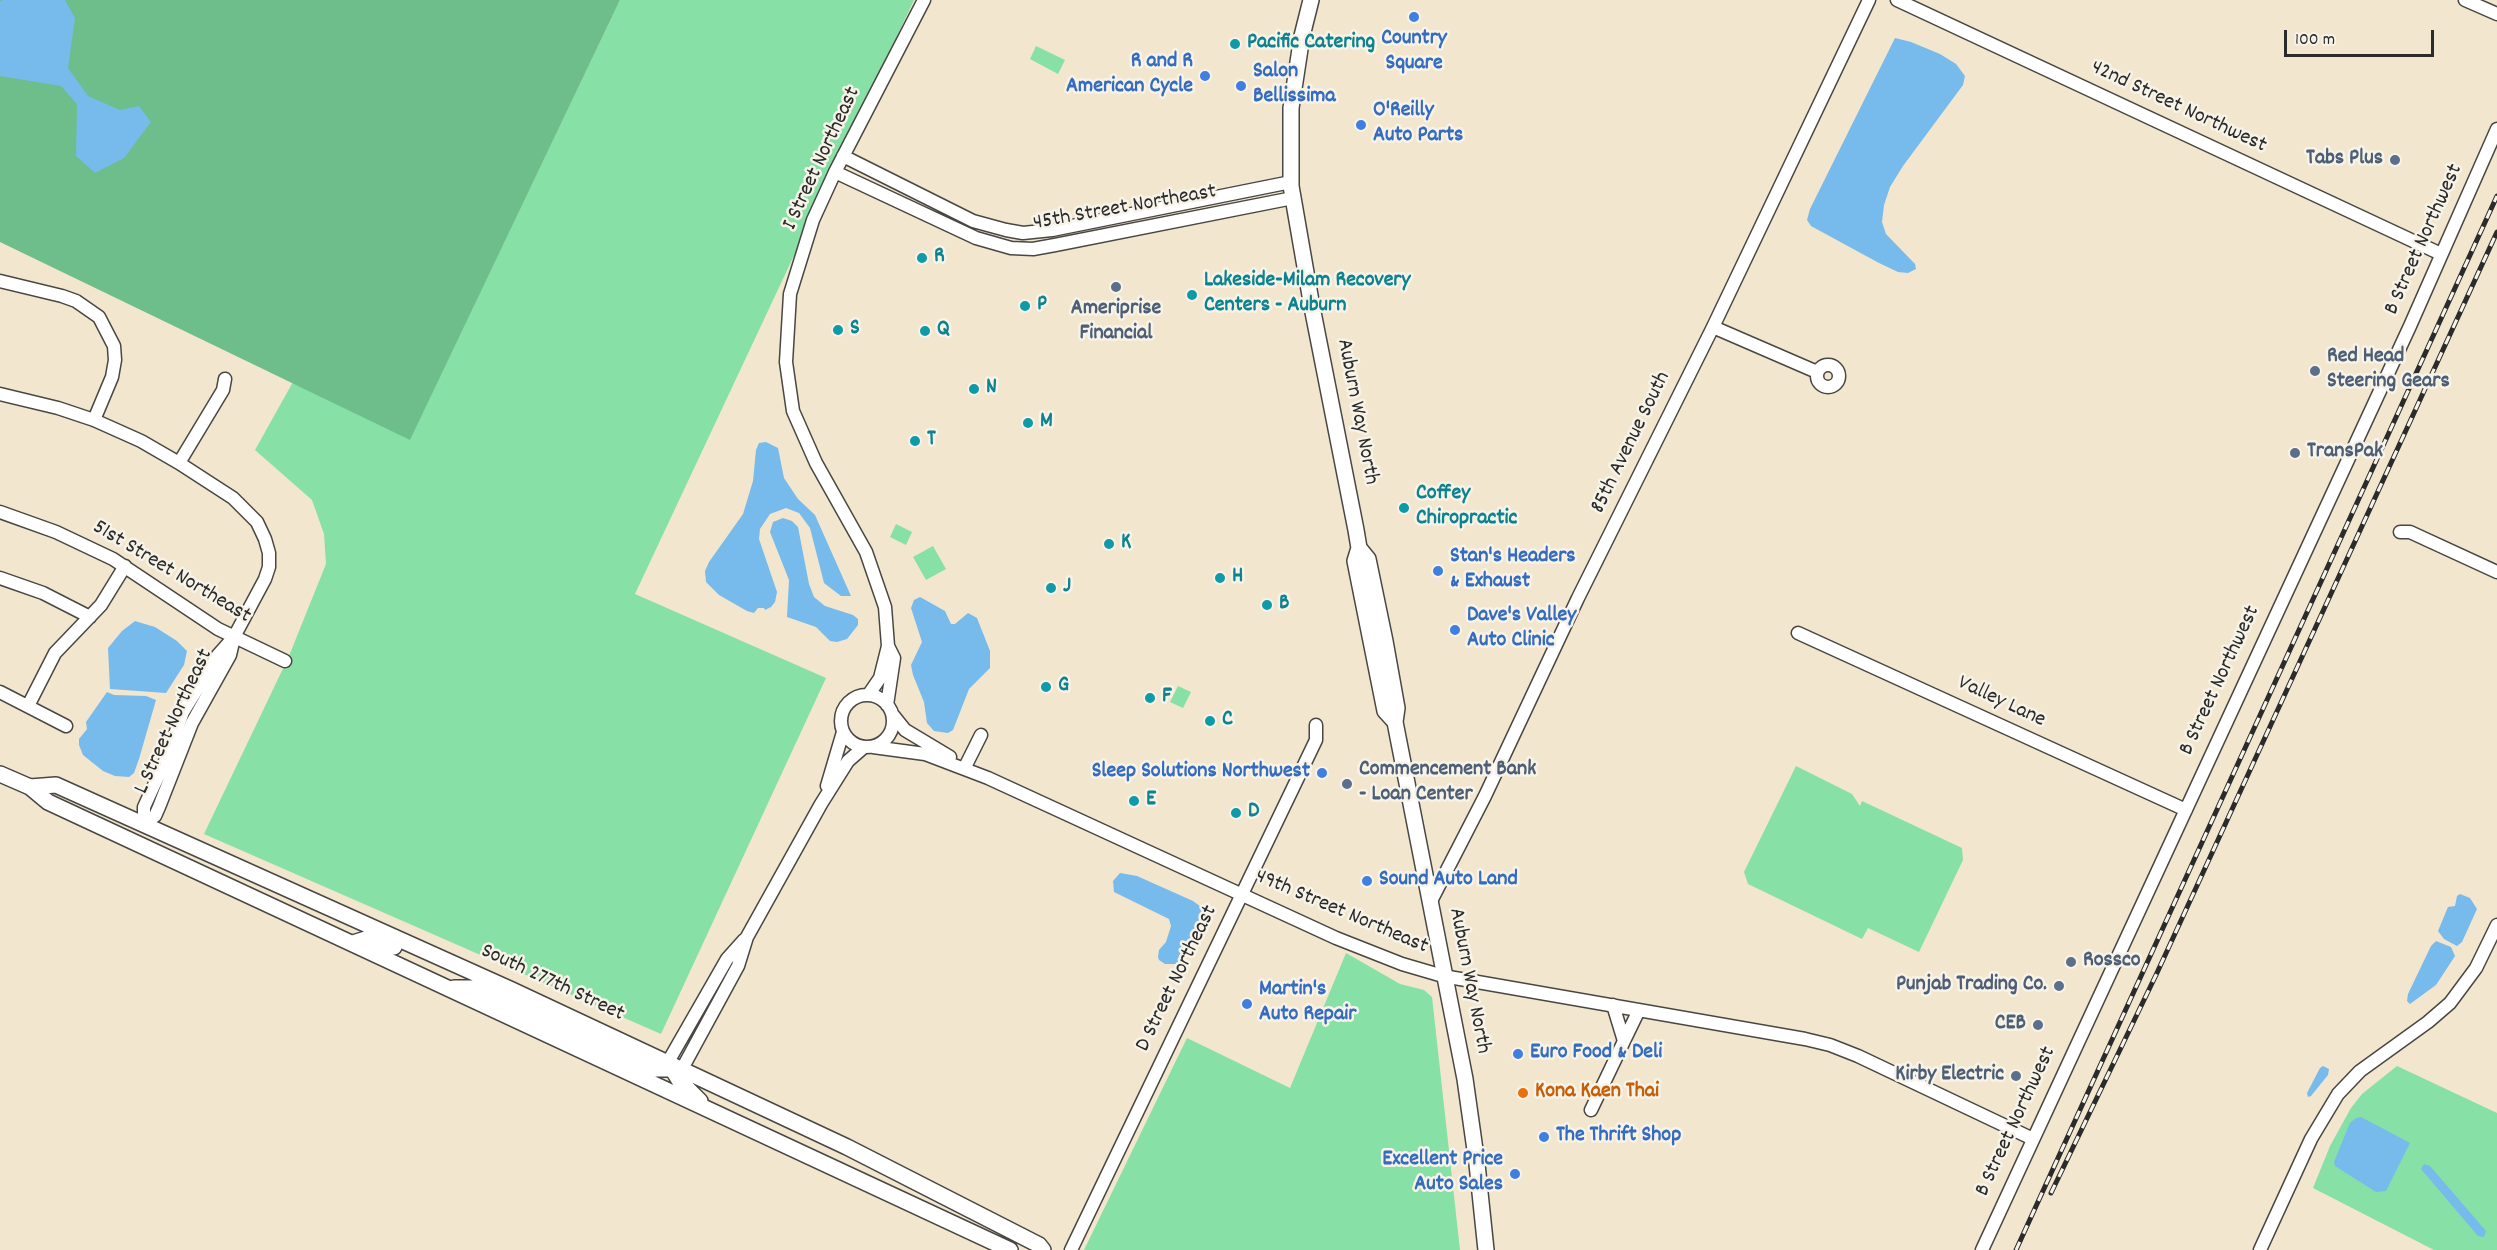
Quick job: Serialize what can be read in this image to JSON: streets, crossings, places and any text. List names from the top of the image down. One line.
{"streets":{"main road":["Auburn Way North","South 277th Street"],"street":["42nd Street Northwest","I Street Northeast","45th Street Northeast","B Street Northwest","85th Avenue South","51st Street Northeast","Valley Lane","L Street Northeast","49th Street Northeast","D Street Northeast"]},"crossings":[["42nd Street Northwest","B Street Northwest"],["I Street Northeast","45th Street Northeast"],["I Street Northeast","49th Street Northeast"],["45th Street Northeast","Auburn Way North"],["B Street Northwest","Valley Lane"],["B Street Northwest","49th Street Northeast"],["Auburn Way North","85th Avenue South"],["Auburn Way North","49th Street Northeast"],["51st Street Northeast","L Street Northeast"],["L Street Northeast","South 277th Street"],["49th Street Northeast","D Street Northeast"]],"places":["Country Square","Pacific Catering","R and R American Cycle","Salon Bellissima","O'Reilly Auto Parts","Tabs Plus","R","Ameriprise Financial","Lakeside-Milam Recovery Centers - Auburn","P","S","Q","Red Head Steering Gears","N","M","T","TransPak","Coffey Chiropractic","K","Stan's Headers & Exhaust","H","J","B","Dave's Valley Auto Clinic","G","F","C","Sleep Solutions Northwest","Commencement Bank - Loan Center","E","D","Sound Auto Land","Rossco","Punjab Trading Co.","Martin's Auto Repair","CEB","Euro Food & Deli","Kirby Electric","Kona Kaen Thai","The Thrift Shop","Excellent Price Auto Sales"],"scale_bar":"100 m"}
